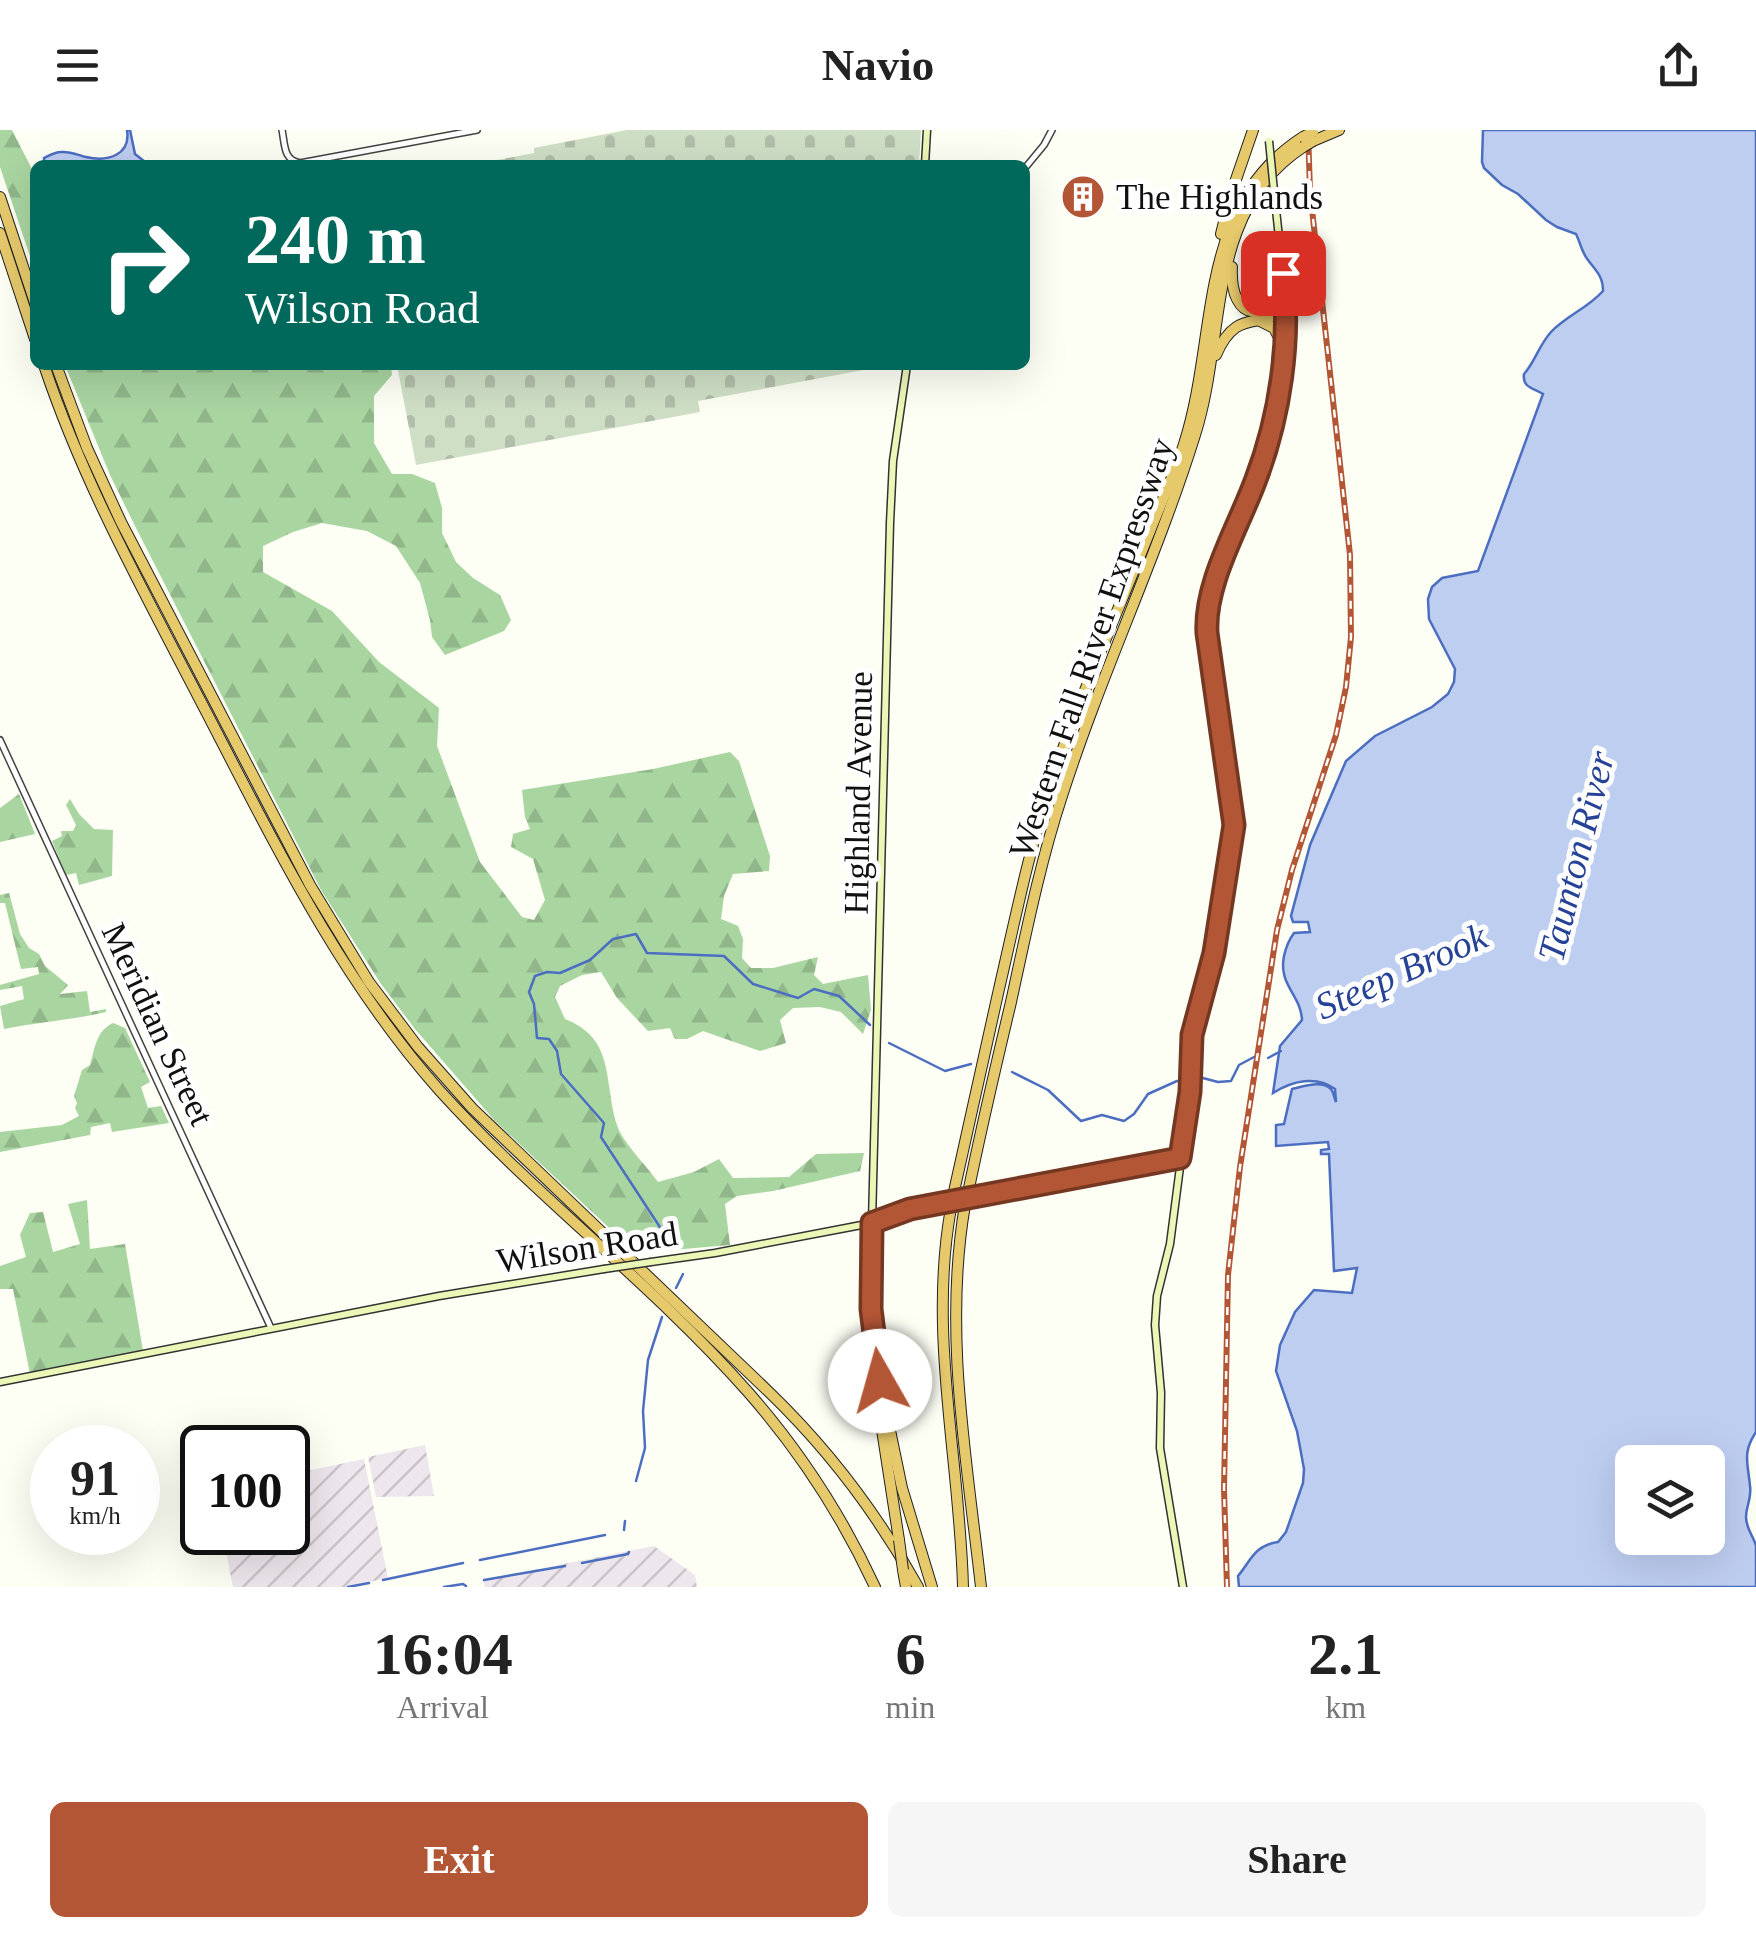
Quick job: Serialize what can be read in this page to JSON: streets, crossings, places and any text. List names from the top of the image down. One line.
{"streets":{"highway":["Western Fall River Expressway"],"main road":["Highland Avenue","Wilson Road"],"street":["Meridian Street"]},"crossings":[["Highland Avenue","Wilson Road"],["Meridian Street","Wilson Road"]],"water":["Taunton River","Steep Brook"],"places":{"building":["The Highlands"]},"page":{"header":"Navio","turn":["240 m","Wilson Road"],"speed":"91 km/h","limit":"100","eta":["16:04","Arrival","6","min","2.1","km"],"buttons":["Exit","Share"]}}
